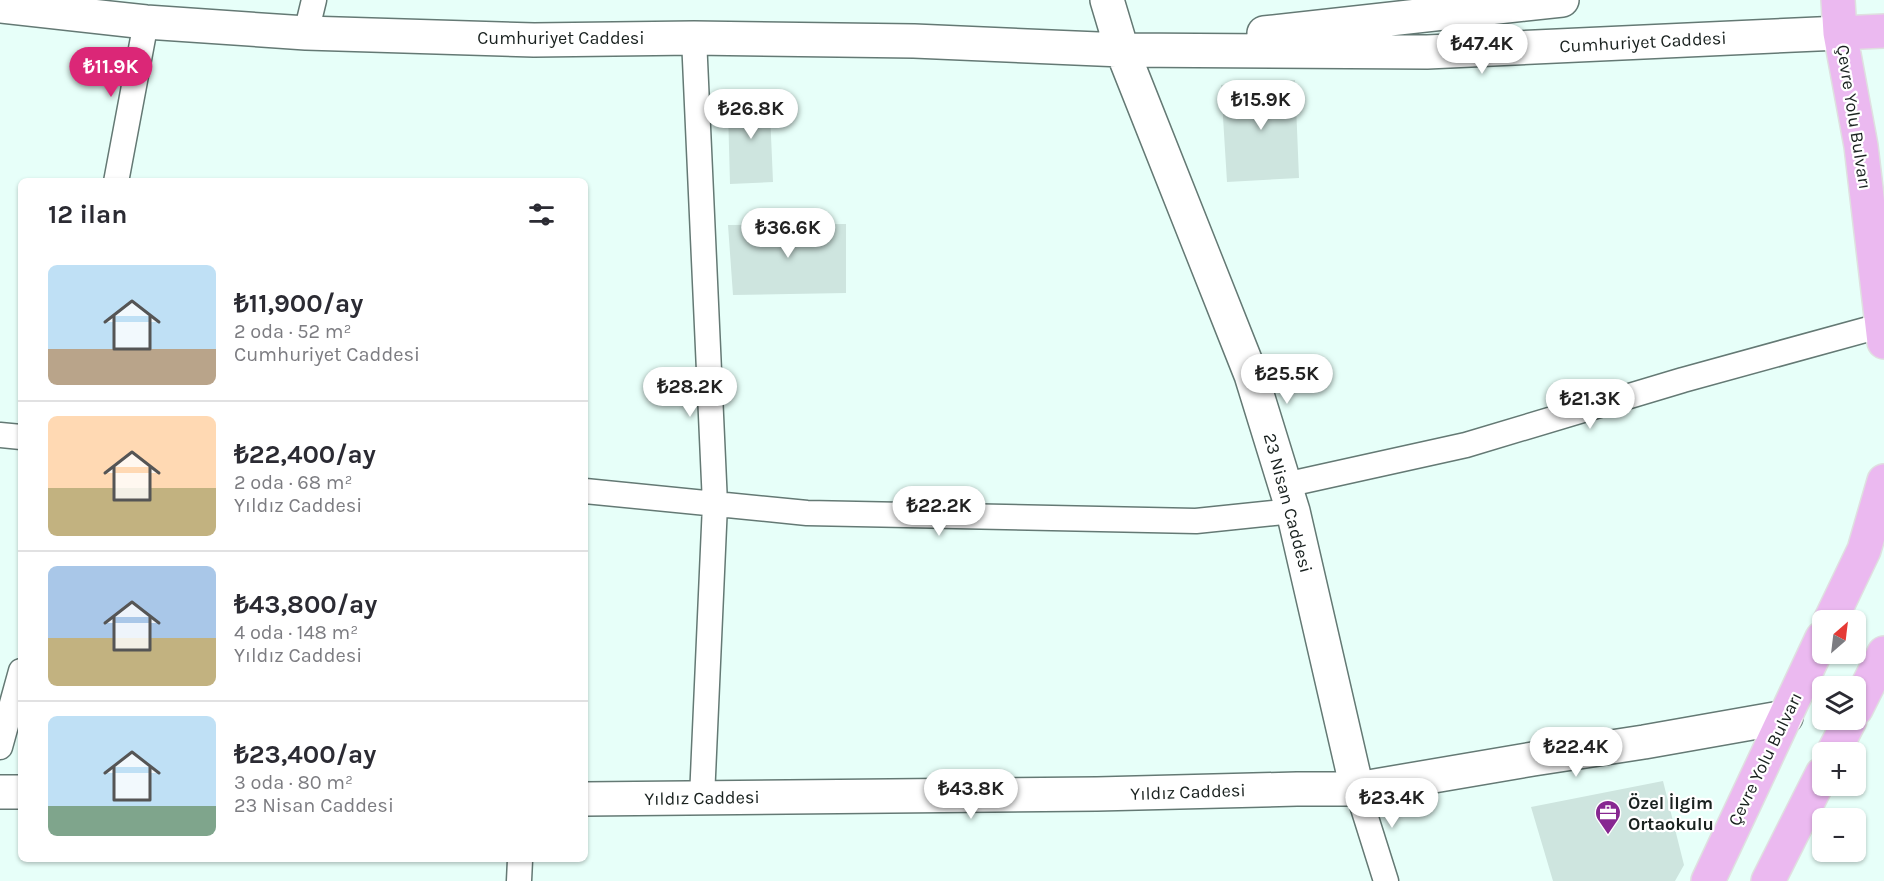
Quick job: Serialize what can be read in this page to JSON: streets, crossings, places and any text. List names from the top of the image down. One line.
{"streets":{"main road":["Çevre Yolu Bulvarı"],"street":["Cumhuriyet Caddesi","23 Nisan Caddesi","Yıldız Caddesi"]},"crossings":[["Cumhuriyet Caddesi","Çevre Yolu Bulvarı"],["Cumhuriyet Caddesi","23 Nisan Caddesi"],["Çevre Yolu Bulvarı","Yıldız Caddesi"],["23 Nisan Caddesi","Yıldız Caddesi"]],"places":{"office":["Özel İlgim Ortaokulu"]},"north":"top right","page":{"price":["₺47.4K","₺11.9K","₺15.9K","₺26.8K","₺36.6K","₺25.5K","₺28.2K","₺21.3K","₺22.2K","₺22.4K","₺43.8K","₺23.4K"],"heading":"12 ilan","list":[{"name":"₺11,900/ay","note":"2 oda · 52 m² · Cumhuriyet Caddesi"},{"name":"₺22,400/ay","note":"2 oda · 68 m² · Yıldız Caddesi"},{"name":"₺43,800/ay","note":"4 oda · 148 m² · Yıldız Caddesi"},{"name":"₺23,400/ay","note":"3 oda · 80 m² · 23 Nisan Caddesi"}],"map_buttons":["+","−"]}}
